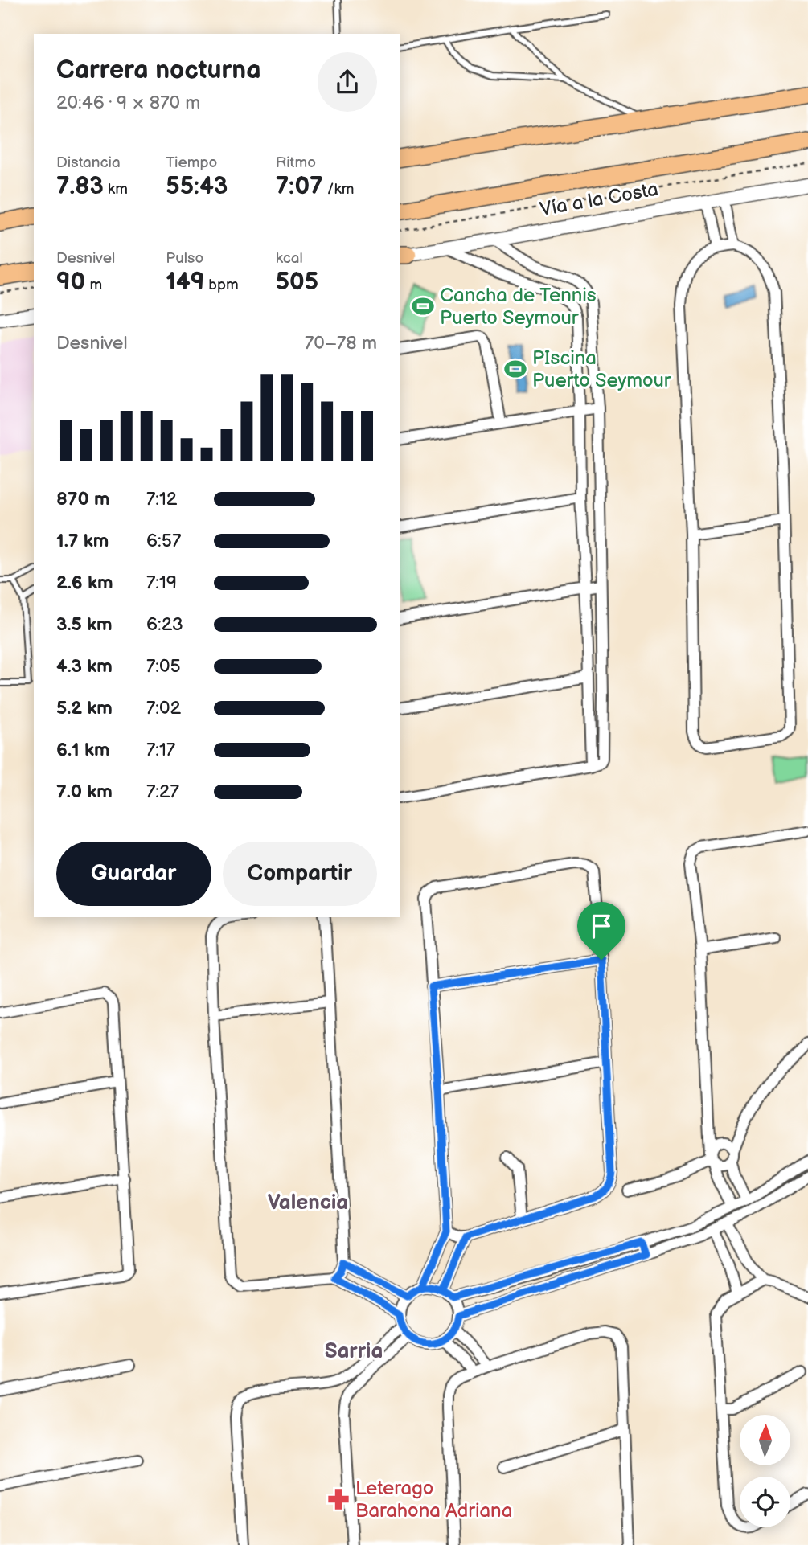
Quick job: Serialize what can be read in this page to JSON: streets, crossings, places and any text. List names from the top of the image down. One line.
{"streets":{"highway":["Vía a la Costa"]},"districts":["Valencia","Sarria"],"places":{"sports":["Cancha de Tennis Puerto Seymour","PIscina Puerto Seymour"],"pharmacy":["Leterago Barahona Adriana"]},"north":"top","page":{"heading":["Carrera nocturna","20:46 · 9 × 870 m"],"stats":[["Distancia","7.83 km"],["Tiempo","55:43"],["Ritmo","7:07 /km"],["Desnivel","90 m"],["Pulso","149 bpm"],["kcal","505"]],"chart":["Desnivel","70–78 m"],"list":[{"name":"870 m","note":"7:12"},{"name":"1.7 km","note":"6:57"},{"name":"2.6 km","note":"7:19"},{"name":"3.5 km","note":"6:23"},{"name":"4.3 km","note":"7:05"},{"name":"5.2 km","note":"7:02"},{"name":"6.1 km","note":"7:17"},{"name":"7.0 km","note":"7:27"}],"buttons":["Guardar","Compartir"]}}
